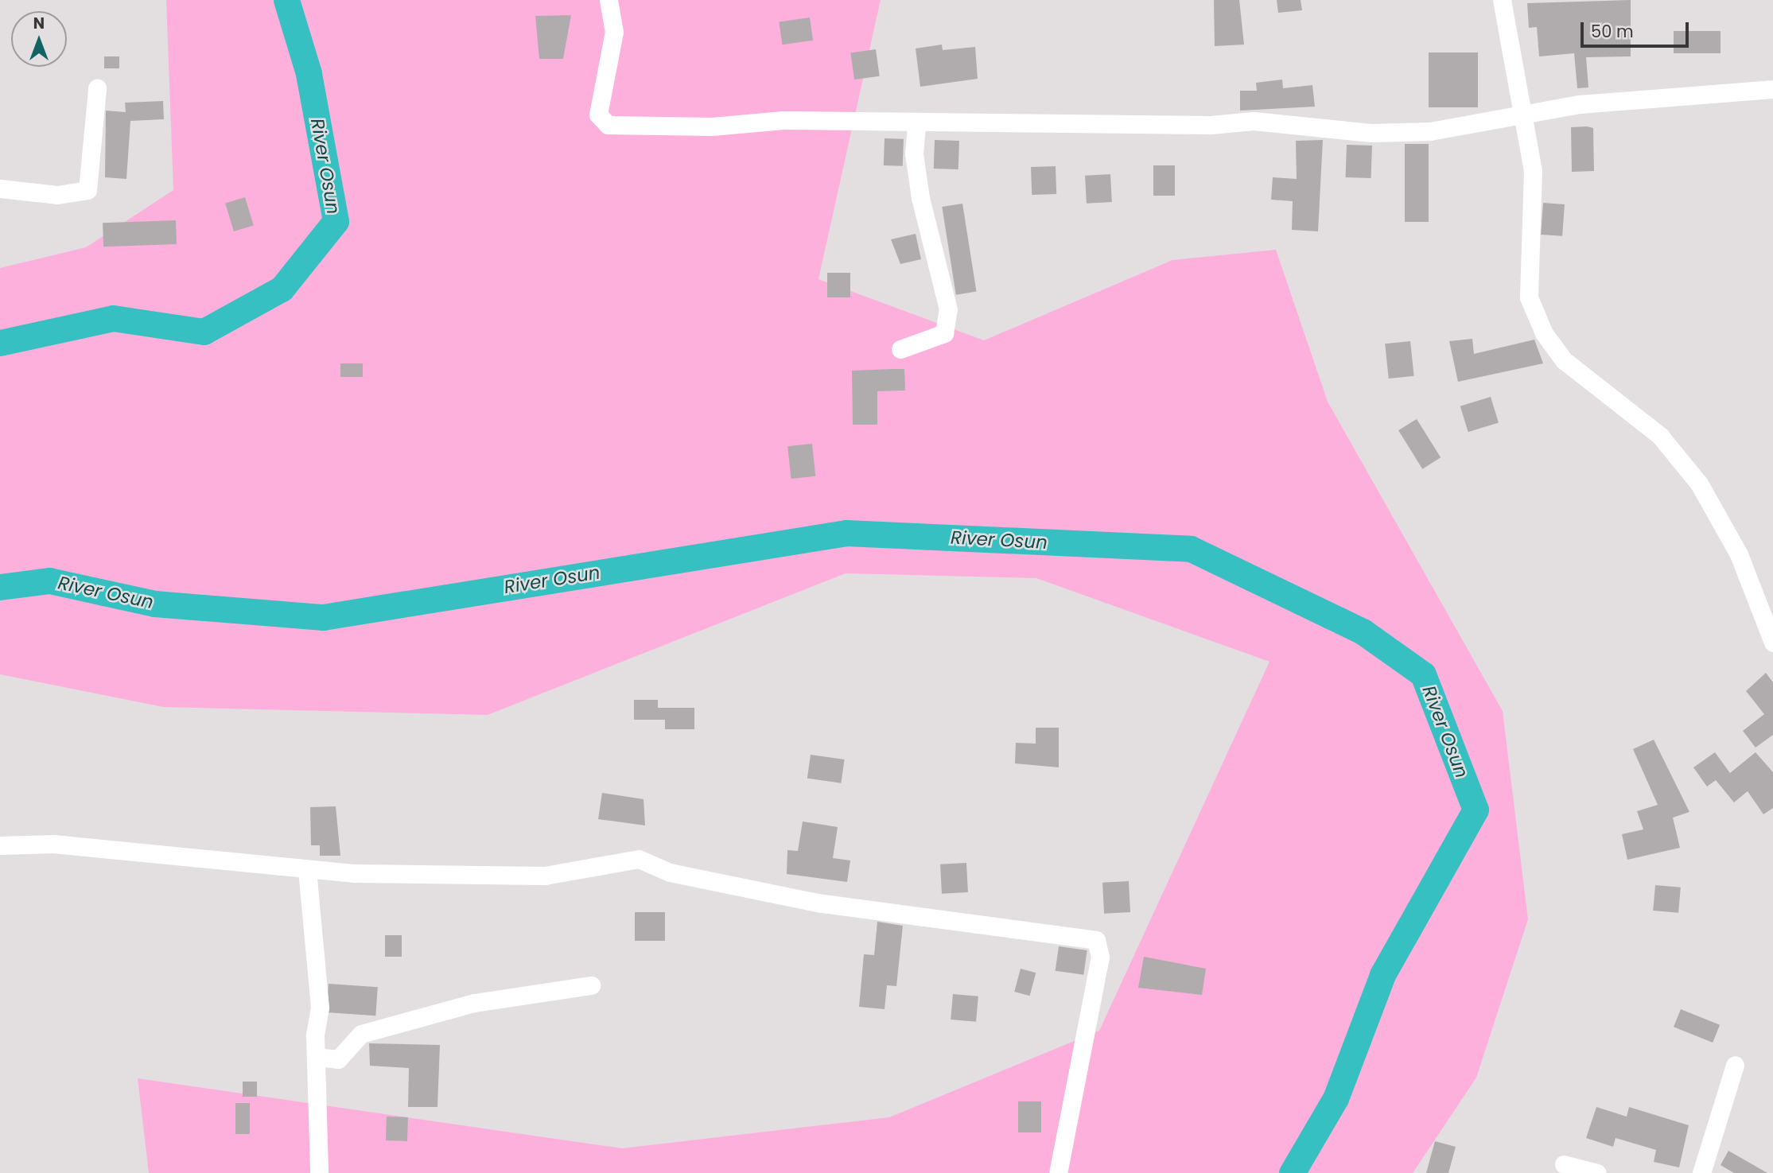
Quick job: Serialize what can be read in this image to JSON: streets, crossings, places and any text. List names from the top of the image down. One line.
{"water":["River Osun"],"scale_bar":"50 m","north":"top"}
